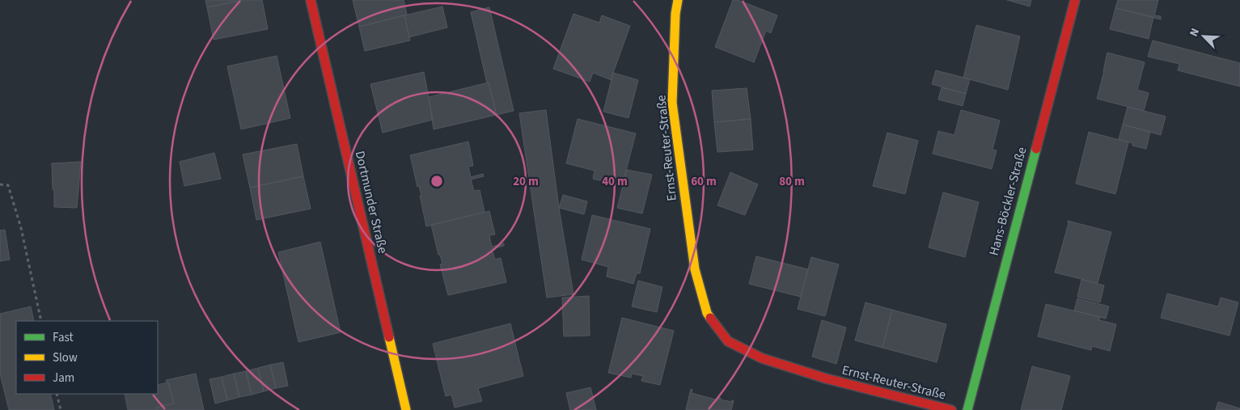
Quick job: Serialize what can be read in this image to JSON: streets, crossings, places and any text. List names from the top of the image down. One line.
{"streets":{"street":["Ernst-Reuter-Straße","Hans-Böckler-Straße","Dortmunder Straße"]},"legend":["Fast","Slow","Jam"],"north":"top left","rings":["20 m","40 m","60 m","80 m"]}
